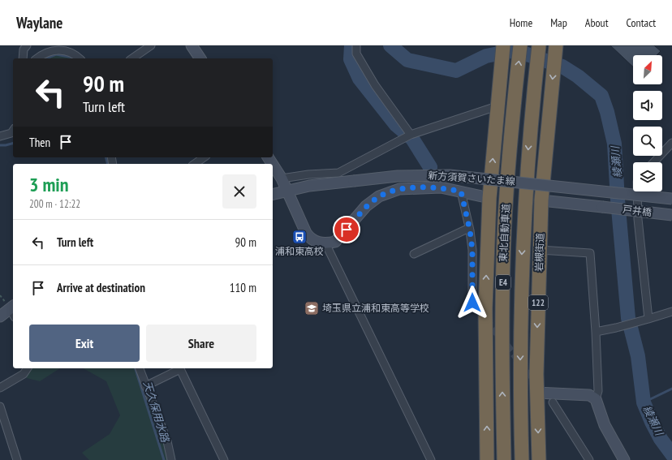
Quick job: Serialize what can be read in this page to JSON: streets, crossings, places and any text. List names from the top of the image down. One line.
{"streets":{"highway":["東北自動車道","岩槻街道","E4","122"],"street":["新方須賀さいたま線","戸井橋"]},"crossings":[["戸井橋","岩槻街道"]],"water":["綾瀬川","天久保用水路"],"places":{"bus stop":["浦和東高校"],"school or university":["埼玉県立浦和東高等学校"]},"north":"top right","page":{"header":"Waylane","nav":["Home","Map","About","Contact"],"turn":["90 m","Turn left"],"then":"Then","heading":["3 min","200 m · 12:22"],"list":[{"name":"Turn left","value":"90 m"},{"name":"Arrive at destination","value":"110 m"}],"buttons":["Exit","Share"]}}
